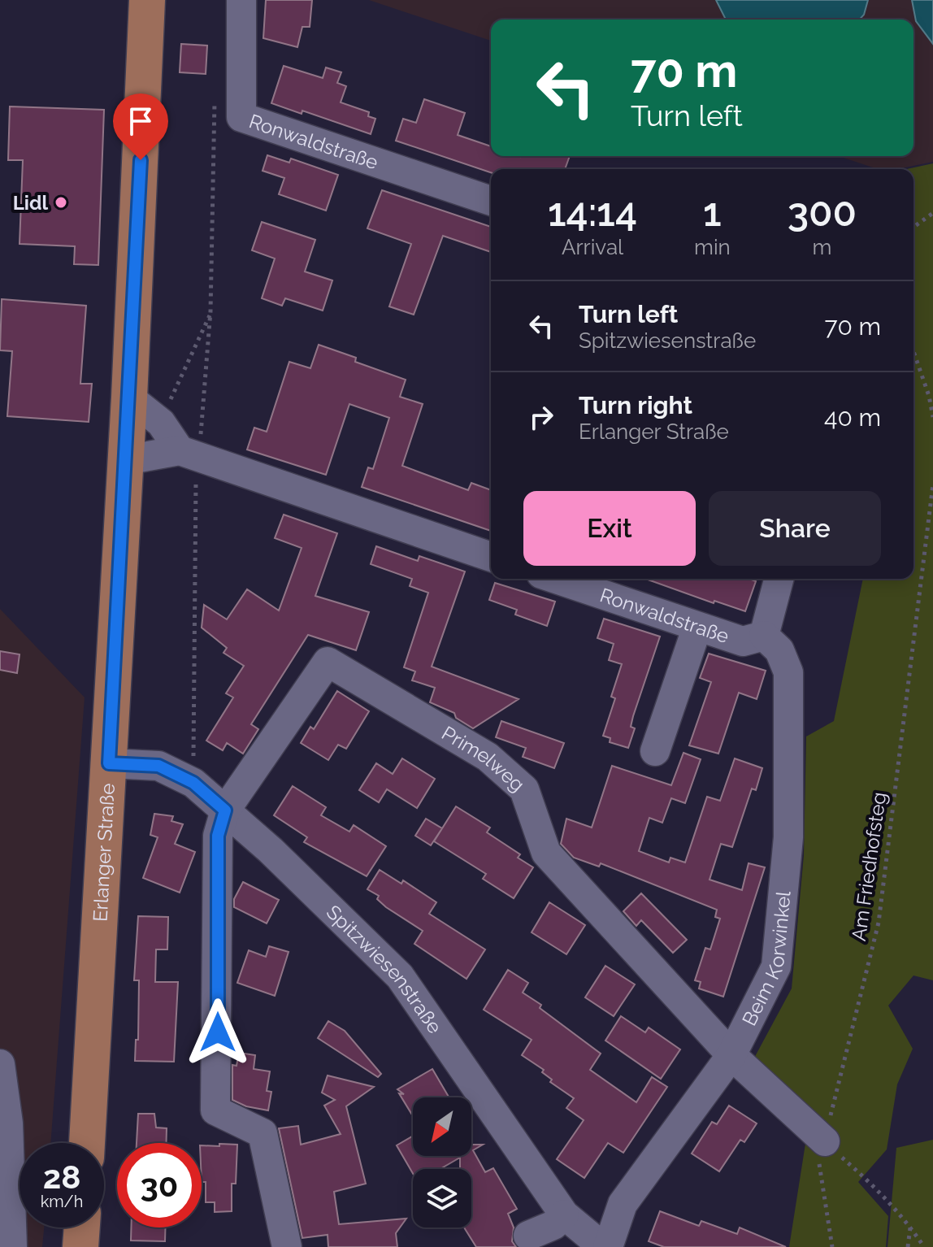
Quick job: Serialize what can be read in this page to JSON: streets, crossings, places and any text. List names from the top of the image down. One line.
{"streets":{"main road":["Erlanger Straße"],"street":["Ronwaldstraße","Primelweg","Beim Korwinkel","Spitzwiesenstraße"],"path":["Am Friedhofsteg"]},"crossings":[["Ronwaldstraße","Beim Korwinkel"],["Primelweg","Am Friedhofsteg"],["Primelweg","Beim Korwinkel"],["Primelweg","Spitzwiesenstraße"],["Erlanger Straße","Spitzwiesenstraße"]],"places":["Lidl"],"north":"bottom left","page":{"turn":["70 m","Turn left"],"eta":["14:14","Arrival","1","min","300","m"],"list":[{"name":"Turn left","note":"Spitzwiesenstraße","value":"70 m"},{"name":"Turn right","note":"Erlanger Straße","value":"40 m"}],"buttons":["Exit","Share"],"speed":"28 km/h","limit":"30"}}
